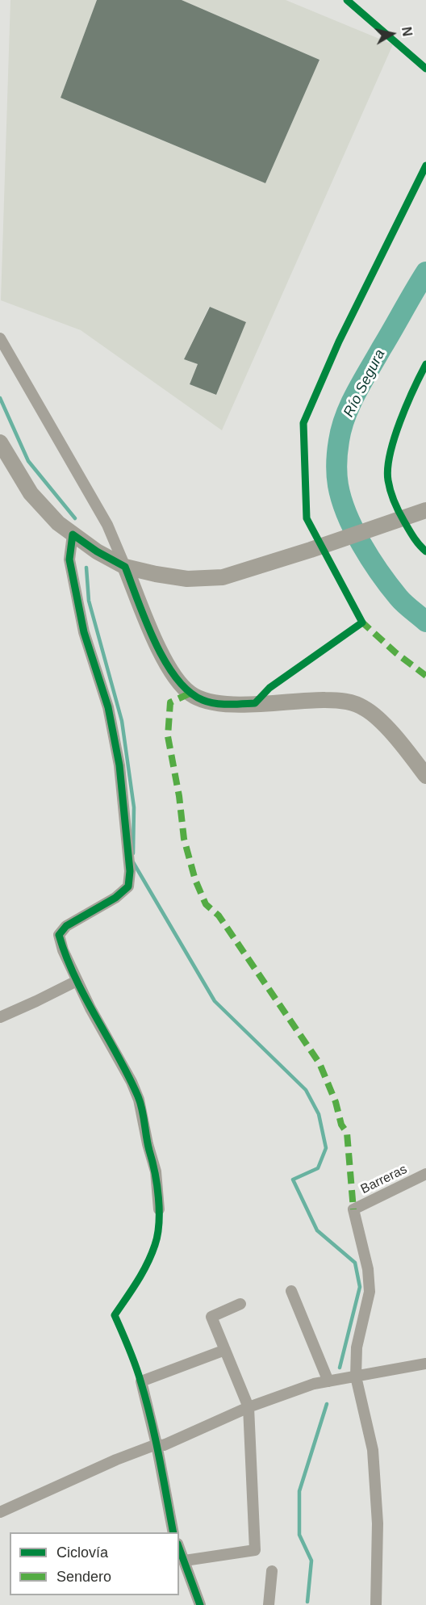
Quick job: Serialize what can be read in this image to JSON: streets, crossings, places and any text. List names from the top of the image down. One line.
{"streets":{"street":["Barreras"]},"water":["Río Segura"],"legend":["Ciclovía","Sendero"],"north":"right"}
